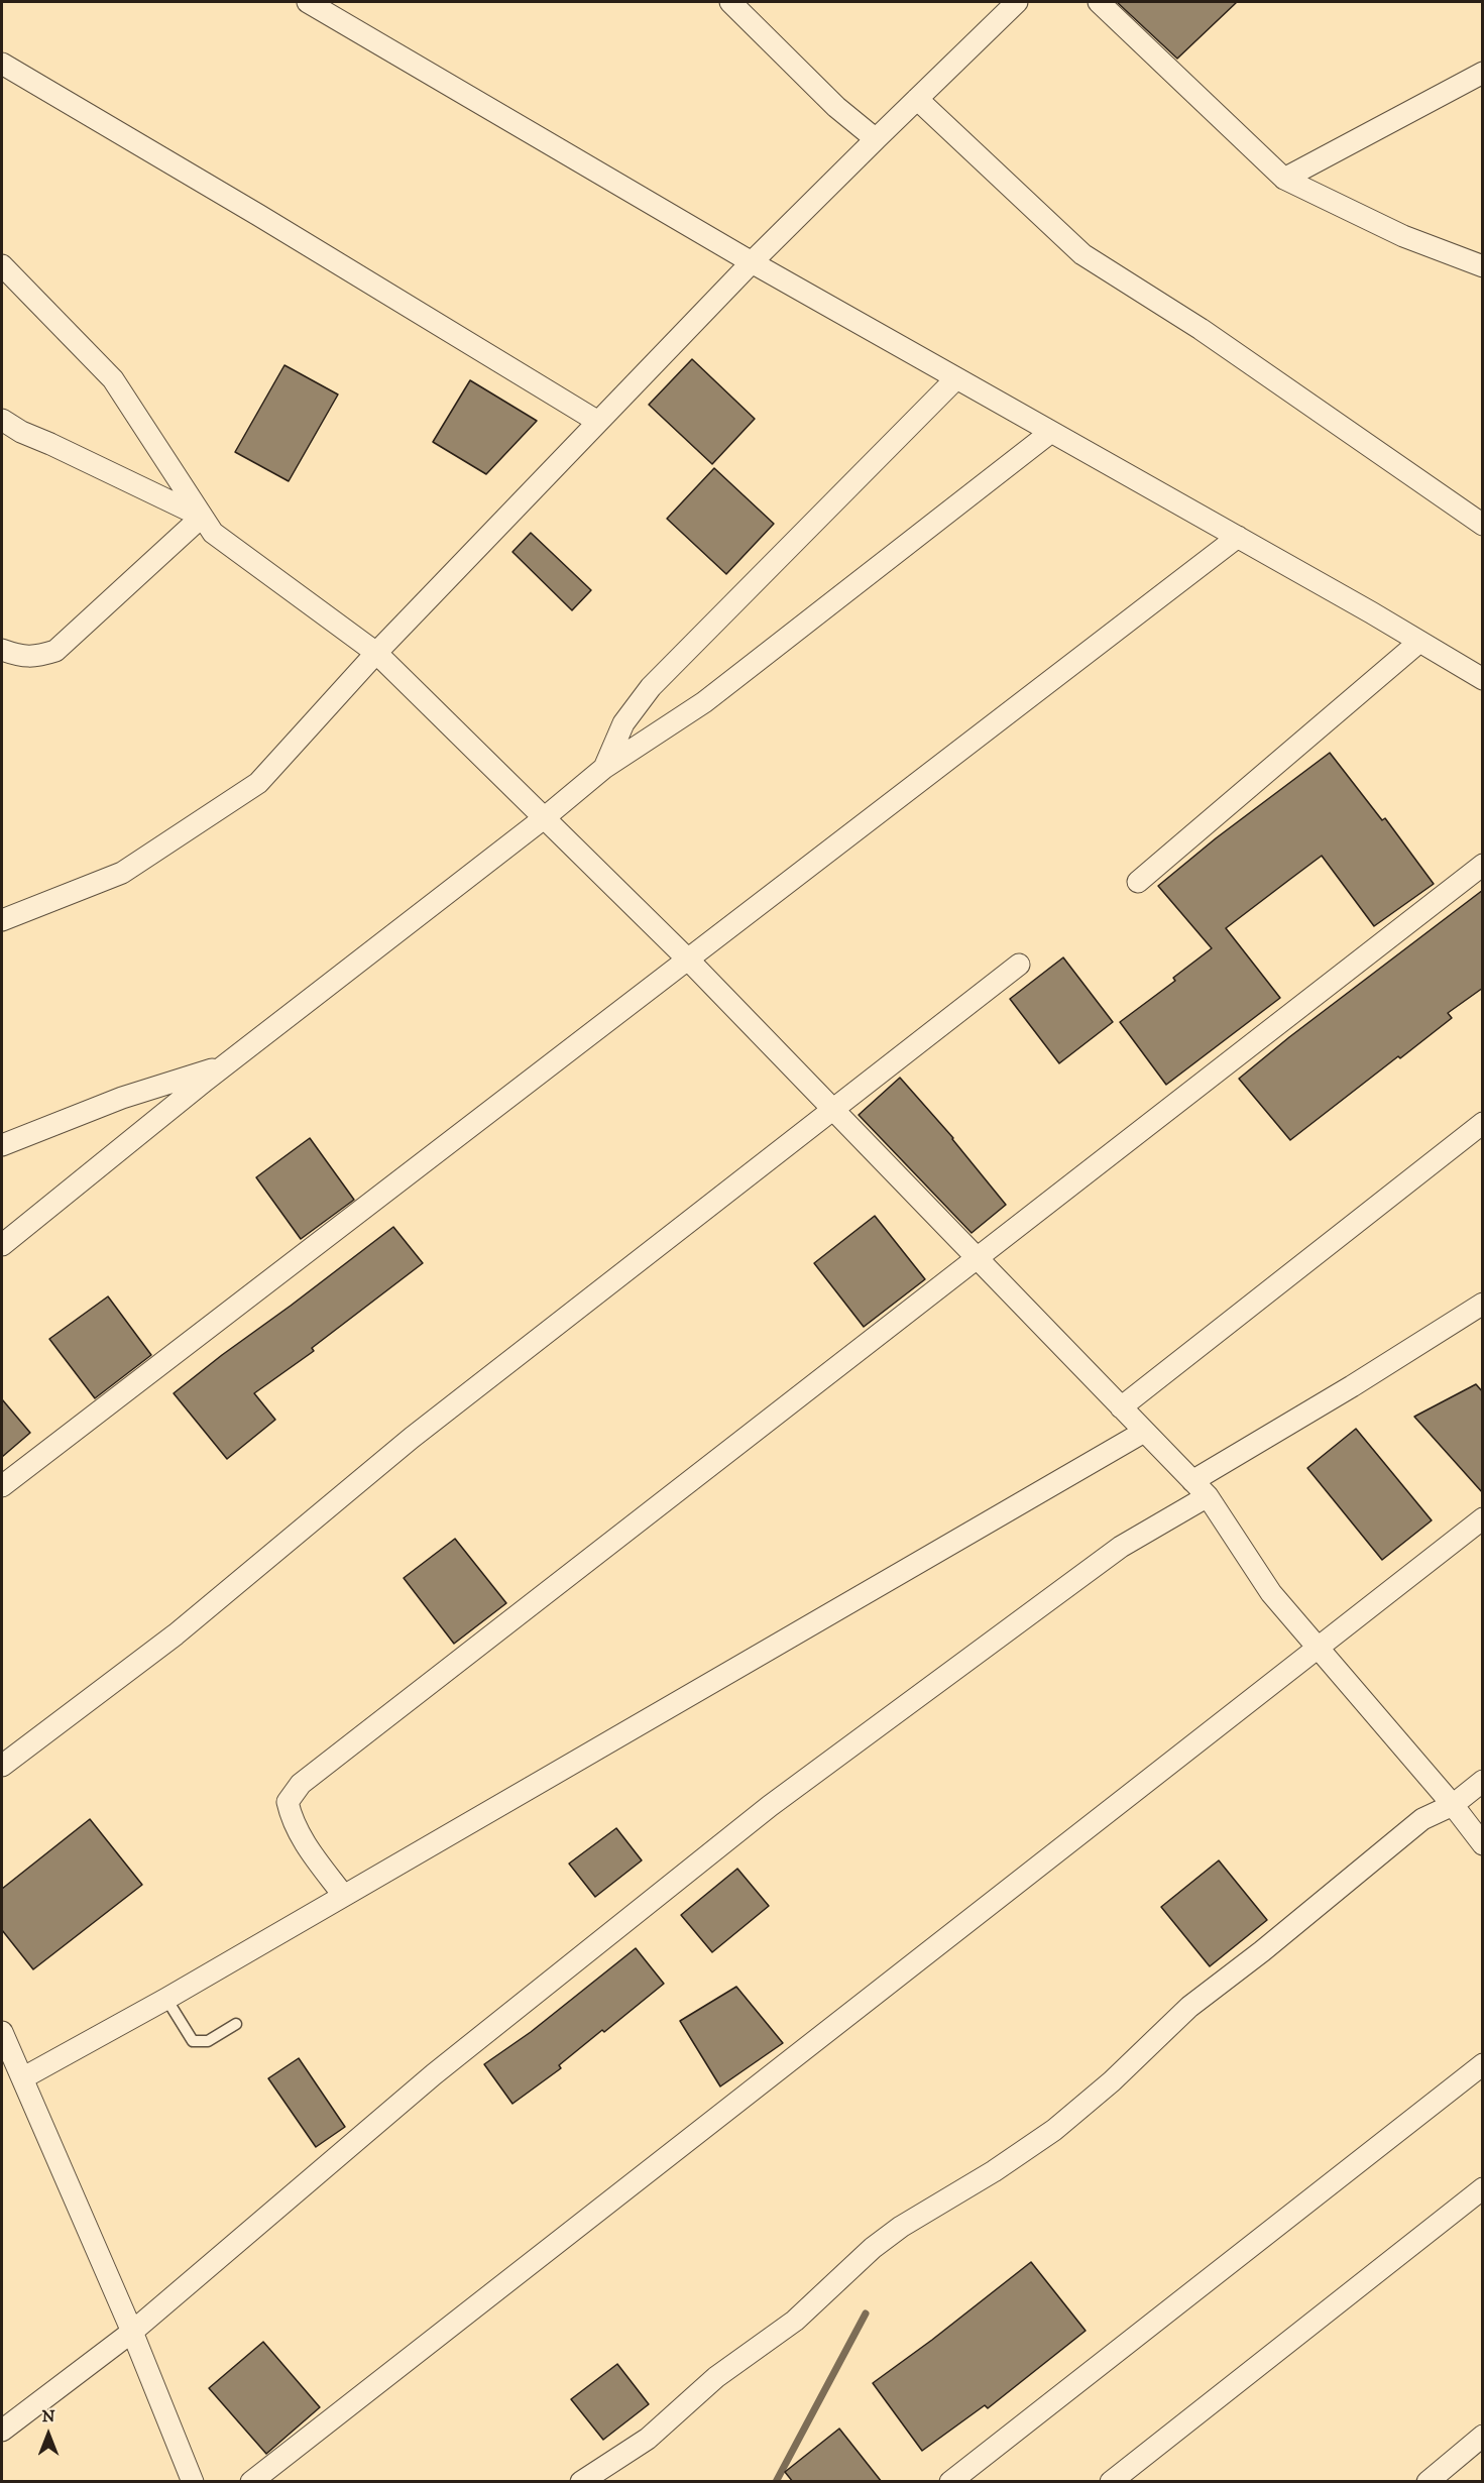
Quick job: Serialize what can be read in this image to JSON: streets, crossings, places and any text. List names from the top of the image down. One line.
{"north":"top"}
